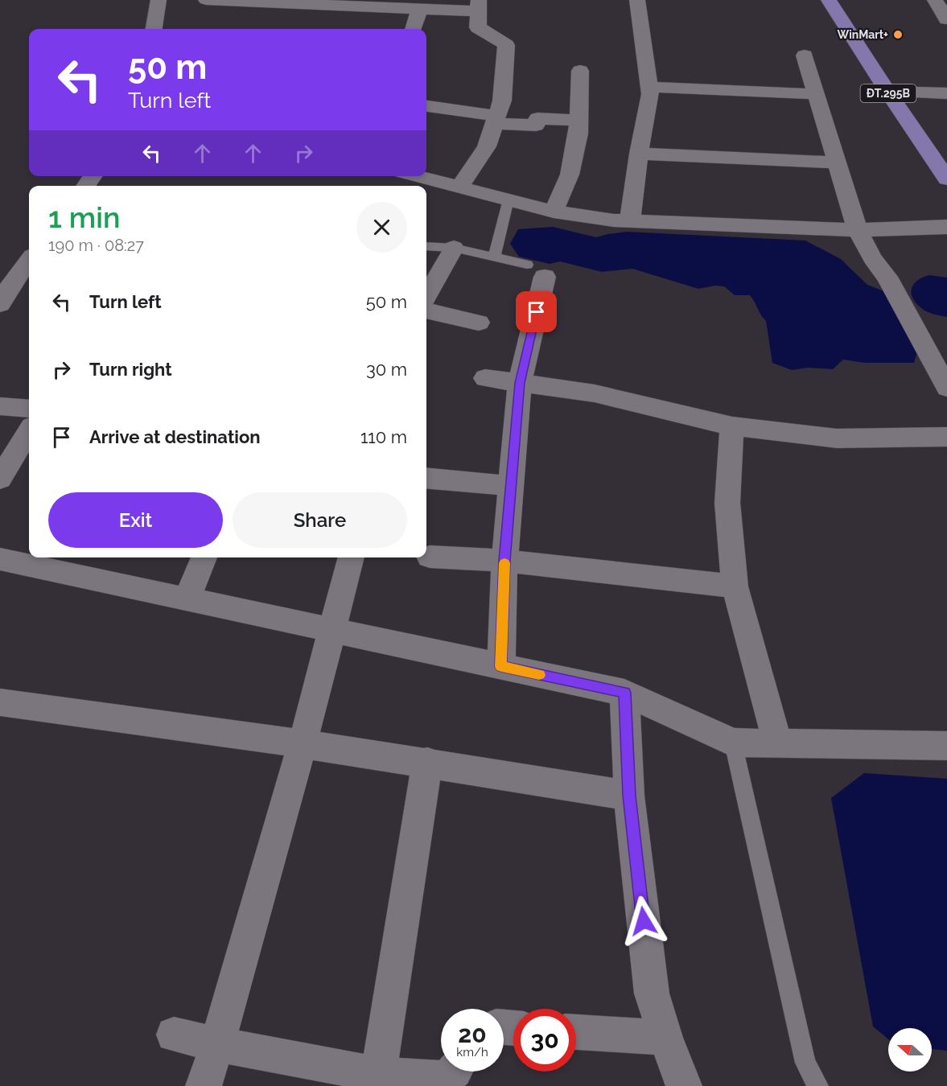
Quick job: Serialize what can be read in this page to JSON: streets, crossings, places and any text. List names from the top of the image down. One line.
{"streets":{"main road":["ĐT.295B"]},"places":["WinMart+"],"north":"left","page":{"turn":["50 m","Turn left"],"heading":["1 min","190 m · 08:27"],"list":[{"name":"Turn left","value":"50 m"},{"name":"Turn right","value":"30 m"},{"name":"Arrive at destination","value":"110 m"}],"buttons":["Exit","Share"],"speed":"20 km/h","limit":"30"}}
